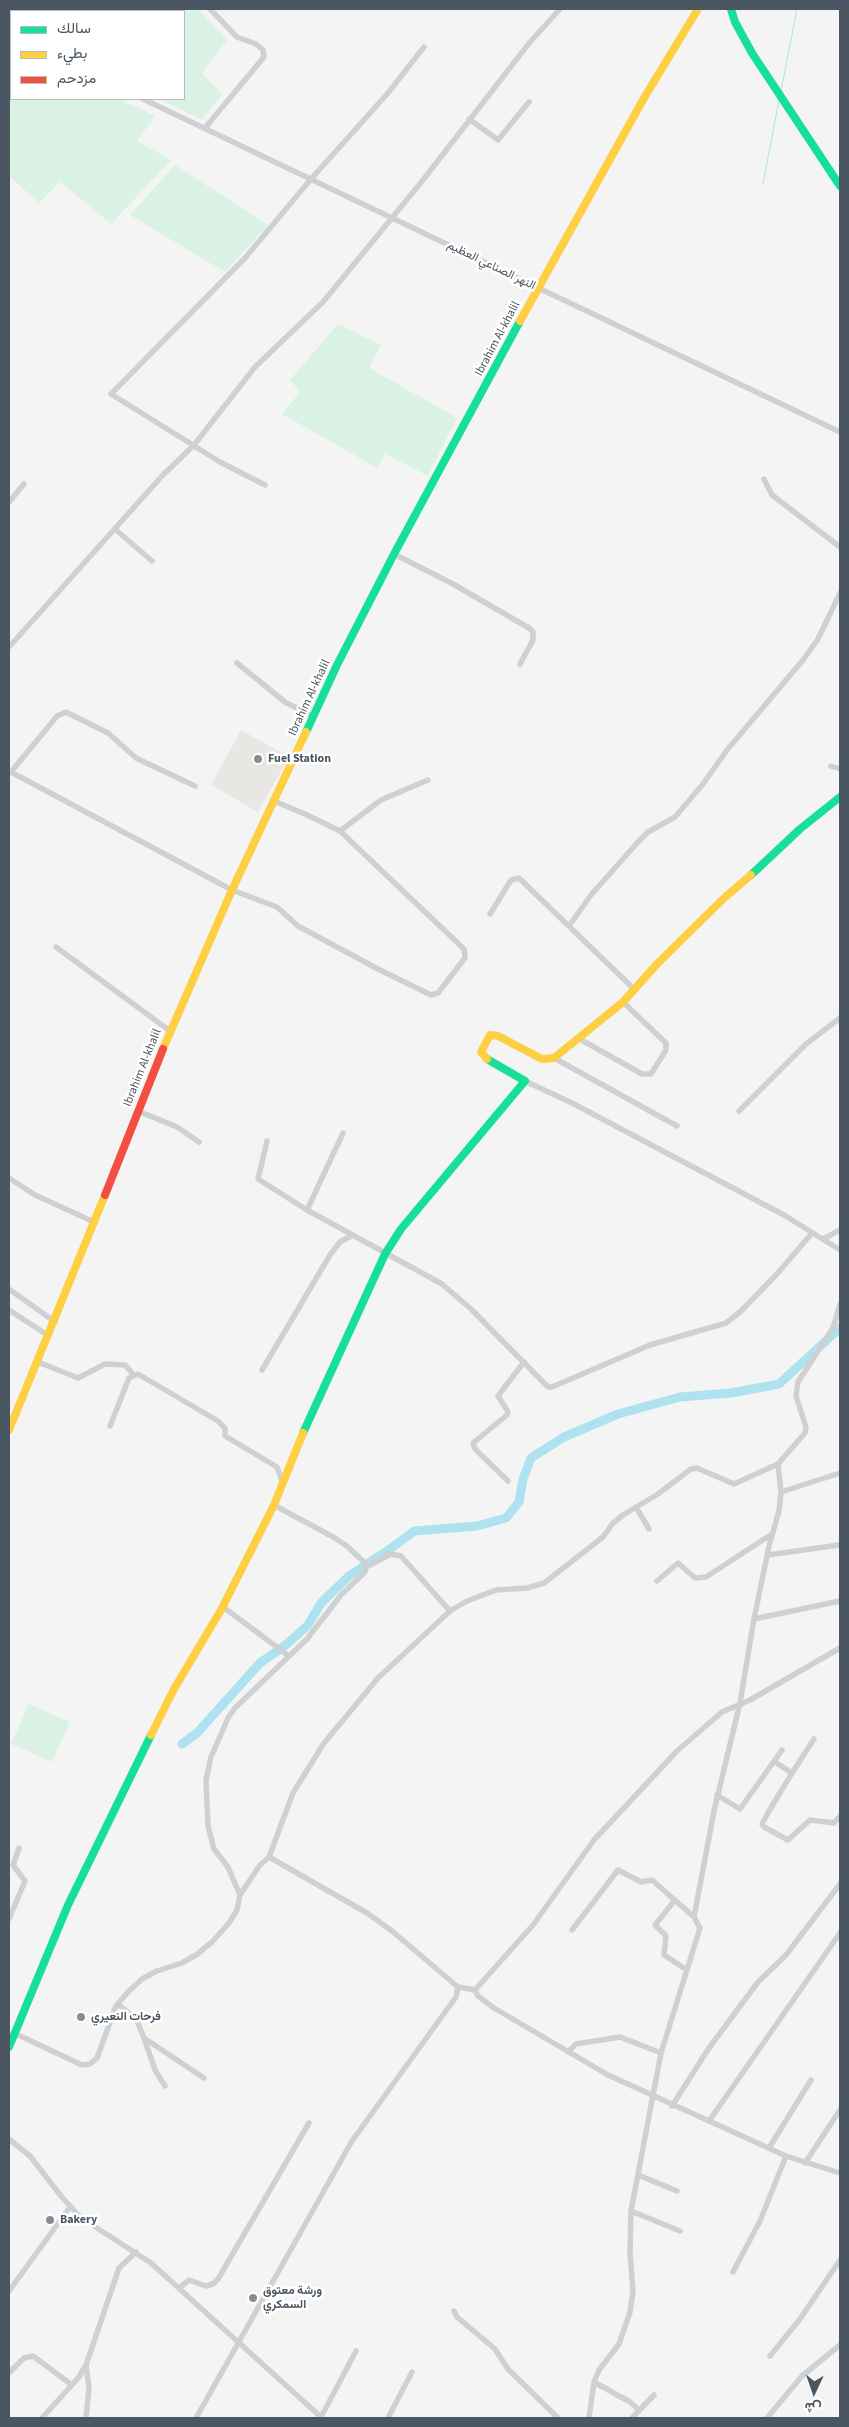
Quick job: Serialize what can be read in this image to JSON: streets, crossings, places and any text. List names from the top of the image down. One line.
{"streets":{"street":["النهر الصناعي العظيم","Ibrahim Al-khalil"]},"crossings":[["النهر الصناعي العظيم","Ibrahim Al-khalil"]],"places":["Fuel Station","فرحات النعيري","Bakery","ورشة معتوق السمكري"],"legend":["سالك","بطيء","مزدحم"],"north":"bottom"}
